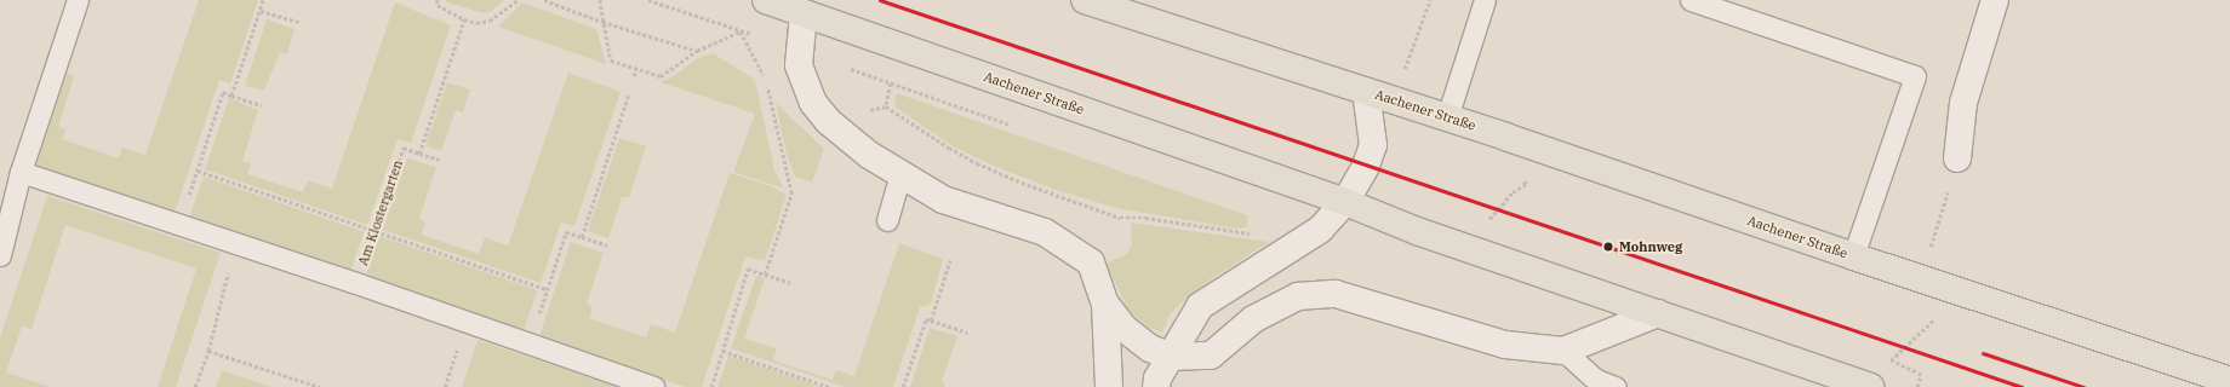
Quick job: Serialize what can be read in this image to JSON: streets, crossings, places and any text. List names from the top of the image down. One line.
{"streets":{"main road":["Aachener Straße"],"lane":["Am Klostergarten"]},"places":["Mohnweg"]}
